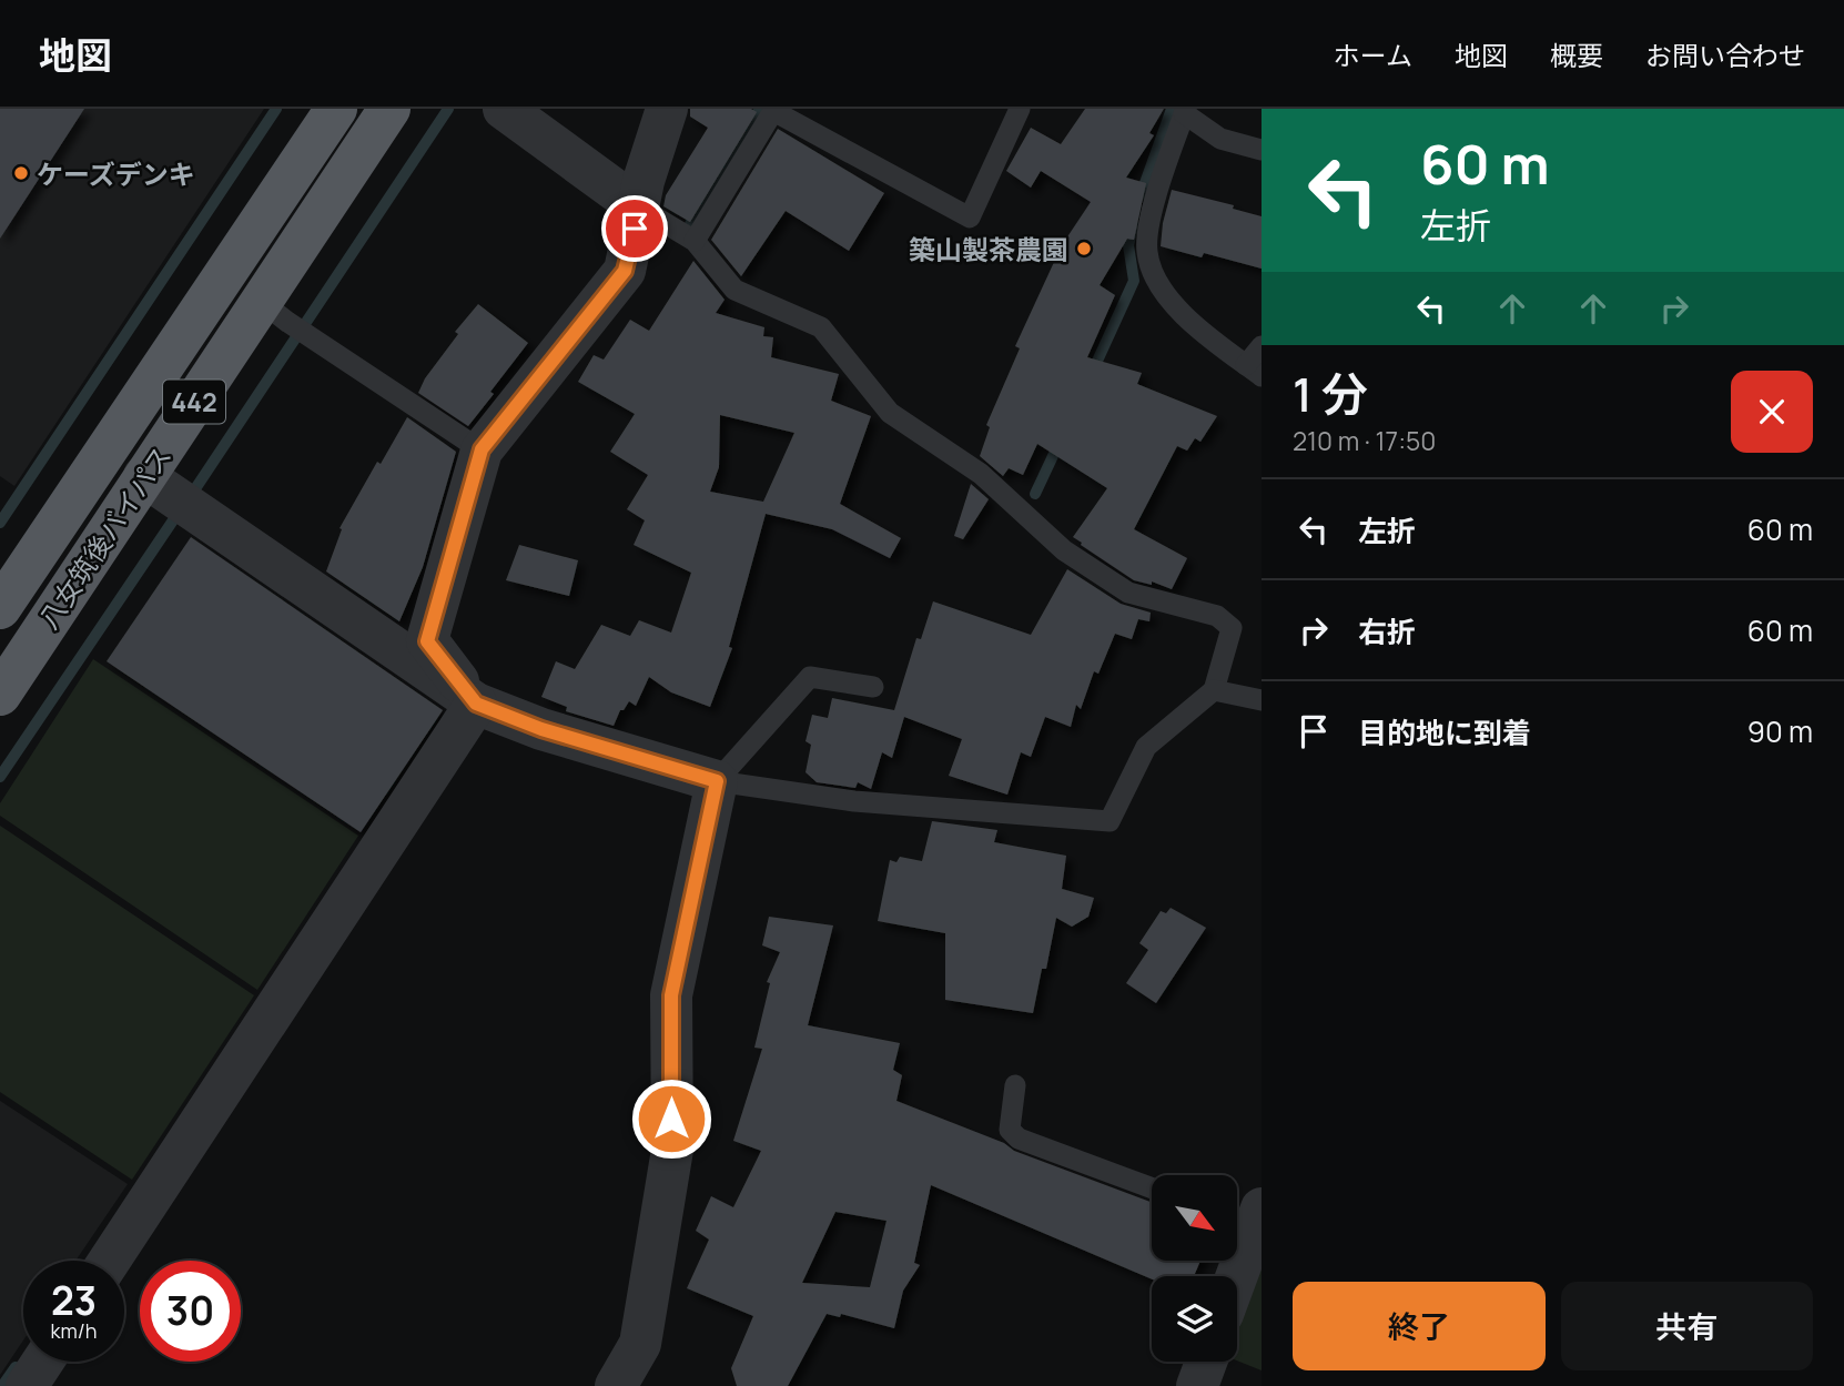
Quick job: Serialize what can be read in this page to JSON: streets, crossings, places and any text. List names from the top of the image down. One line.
{"streets":{"highway":["442","八女筑後バイパス"]},"places":["ケーズデンキ","築山製茶農園"],"north":"bottom right","page":{"header":"地図","nav":["ホーム","地図","概要","お問い合わせ"],"turn":["60 m","左折"],"heading":["1 分","210 m · 17:50"],"list":[{"name":"左折","value":"60 m"},{"name":"右折","value":"60 m"},{"name":"目的地に到着","value":"90 m"}],"speed":"23 km/h","limit":"30","buttons":["終了","共有"]}}
